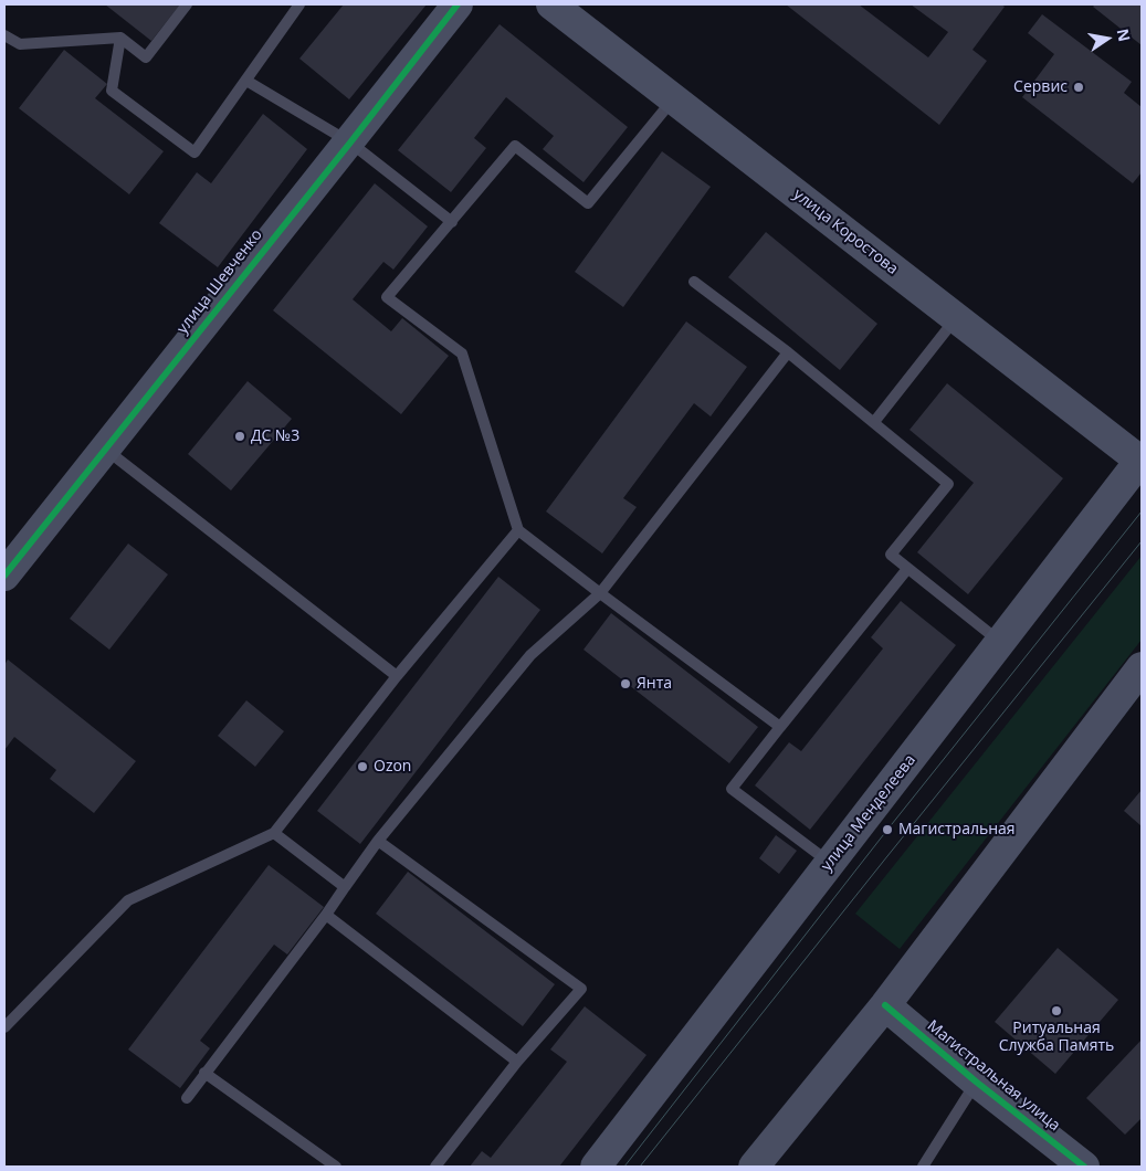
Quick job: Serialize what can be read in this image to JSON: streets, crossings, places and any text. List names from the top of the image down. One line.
{"streets":{"main road":["улица Коростова","улица Шевченко","улица Менделеева","Магистральная улица"]},"crossings":[["улица Коростова","улица Менделеева"]],"places":["Сервис","ДС №3","Янта","Ozon","Магистральная","Ритуальная Служба Память"],"north":"right"}
